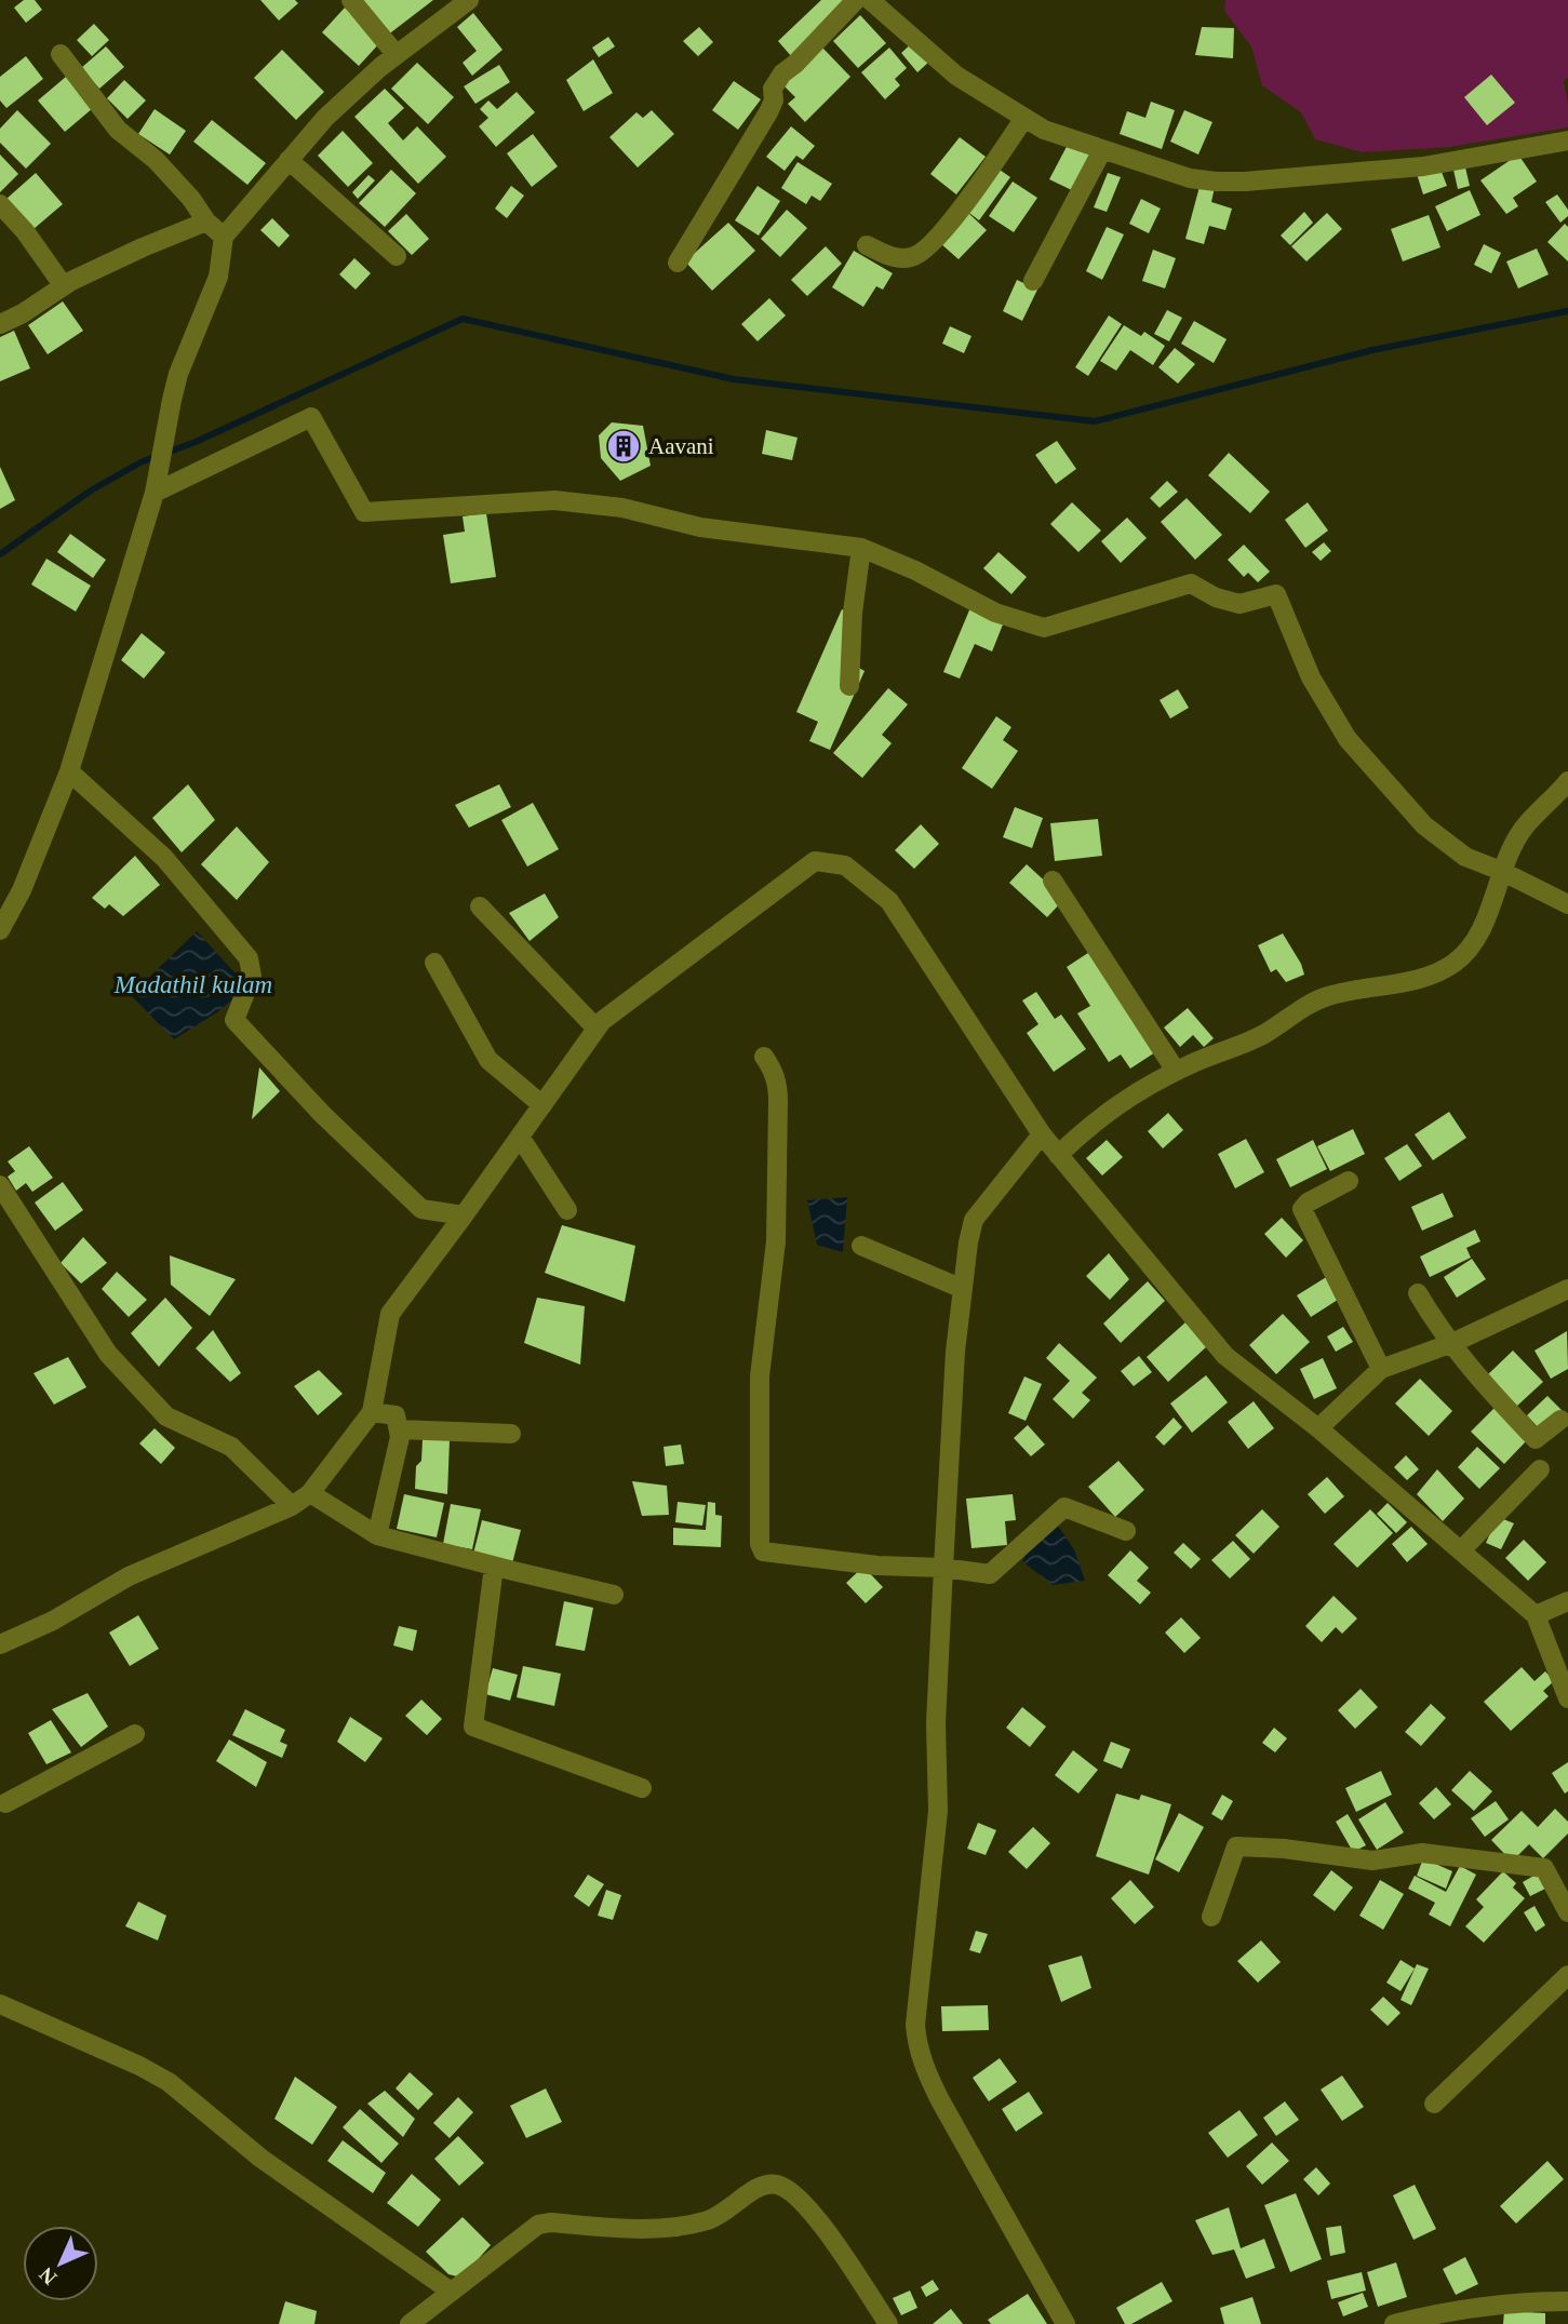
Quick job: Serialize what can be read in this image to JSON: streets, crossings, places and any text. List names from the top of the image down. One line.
{"water":["Madathil kulam"],"places":{"building":["Aavani"]},"north":"bottom left"}
